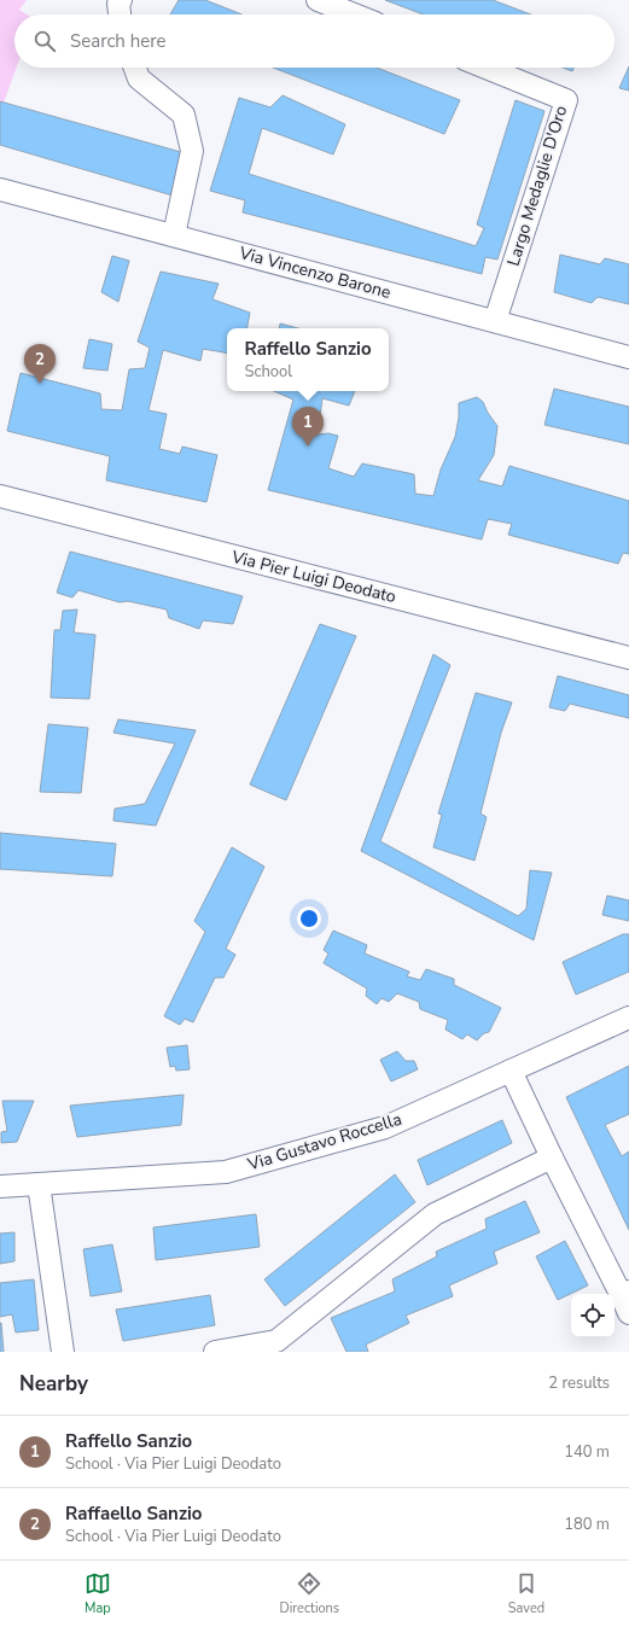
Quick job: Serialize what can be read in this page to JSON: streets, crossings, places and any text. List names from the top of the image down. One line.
{"streets":{"street":["Largo Medaglie D'Oro","Via Vincenzo Barone","Via Pier Luigi Deodato","Via Gustavo Roccella"]},"crossings":[["Largo Medaglie D'Oro","Via Vincenzo Barone"]],"page":{"search":"Search here","popup":["Raffello Sanzio","School"],"pins":["2","1"],"heading":["Nearby","2 results"],"list":[{"mark":"1","name":"Raffello Sanzio","note":"School · Via Pier Luigi Deodato","value":"140 m"},{"mark":"2","name":"Raffaello Sanzio","note":"School · Via Pier Luigi Deodato","value":"180 m"}],"nav":["Map","Directions","Saved"]}}
